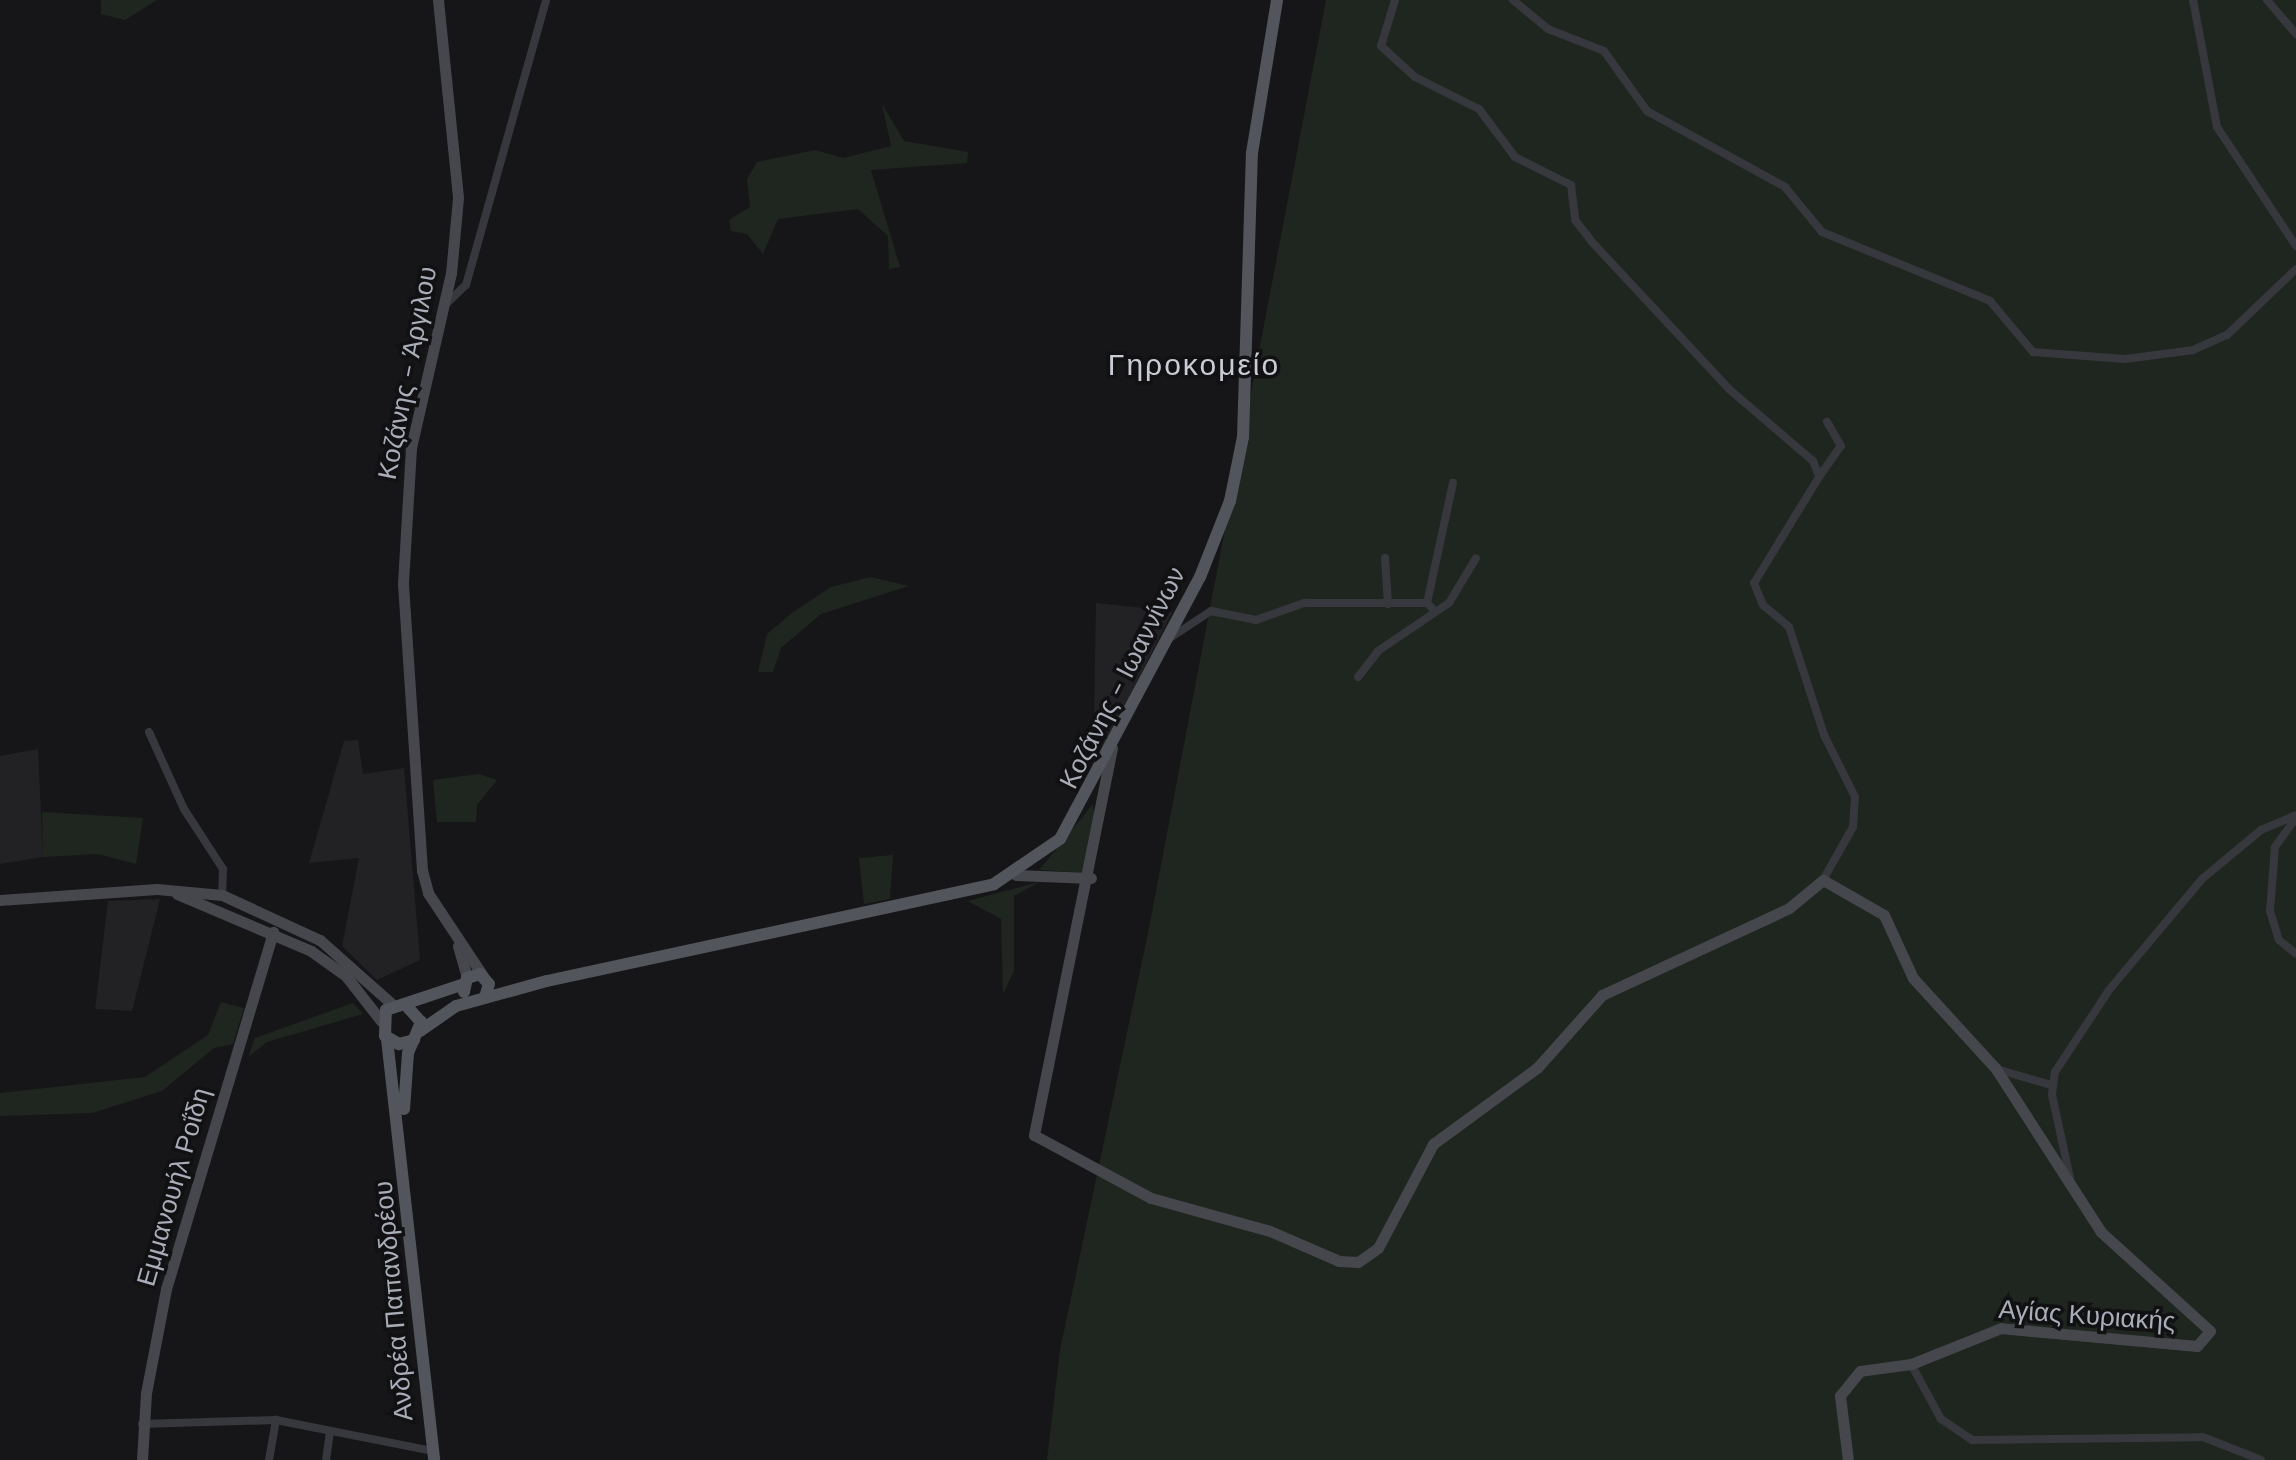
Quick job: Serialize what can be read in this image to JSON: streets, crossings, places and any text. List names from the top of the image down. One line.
{"streets":{"main road":["Κοζάνης - Ιωαννίνων","Ανδρέα Παπανδρέου"],"street":["Κοζάνης - Άργιλου","Εμμανουήλ Ροΐδη","Αγίας Κυριακής"]},"crossings":[["Κοζάνης - Ιωαννίνων","Ανδρέα Παπανδρέου"]],"districts":["Γηροκομείο"]}
